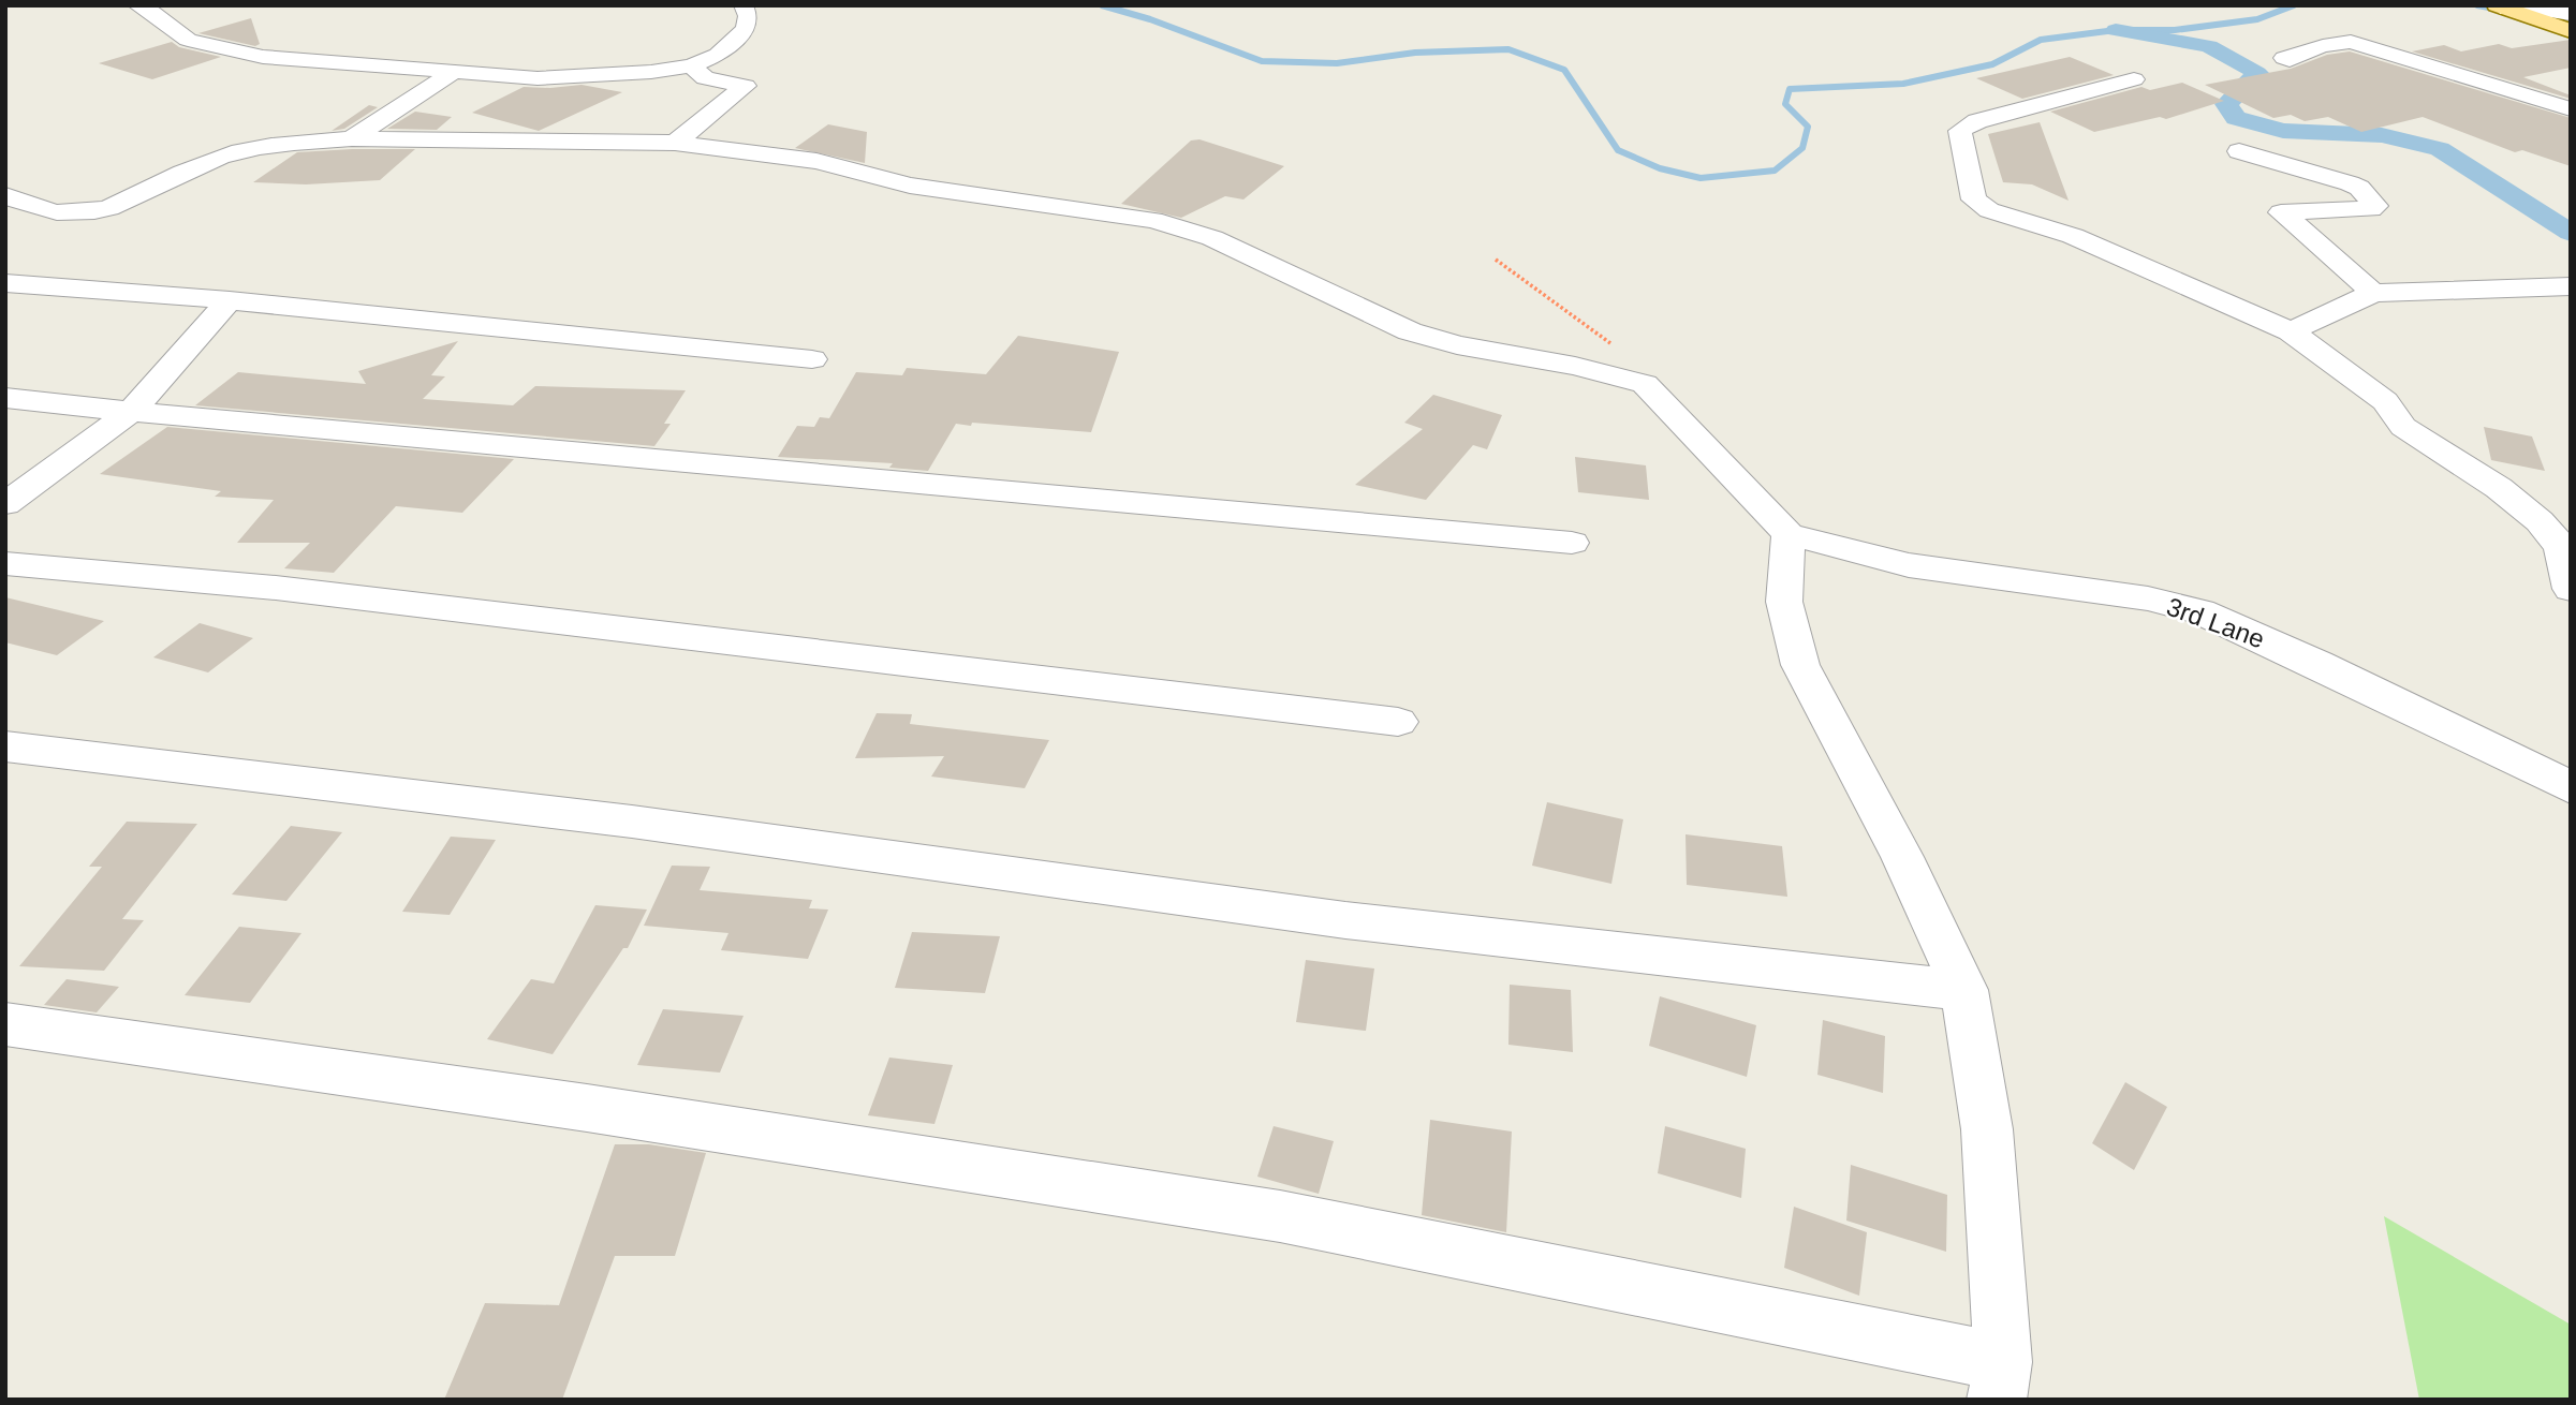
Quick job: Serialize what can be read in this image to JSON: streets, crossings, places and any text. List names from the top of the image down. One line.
{"streets":{"street":["3rd Lane"]}}
